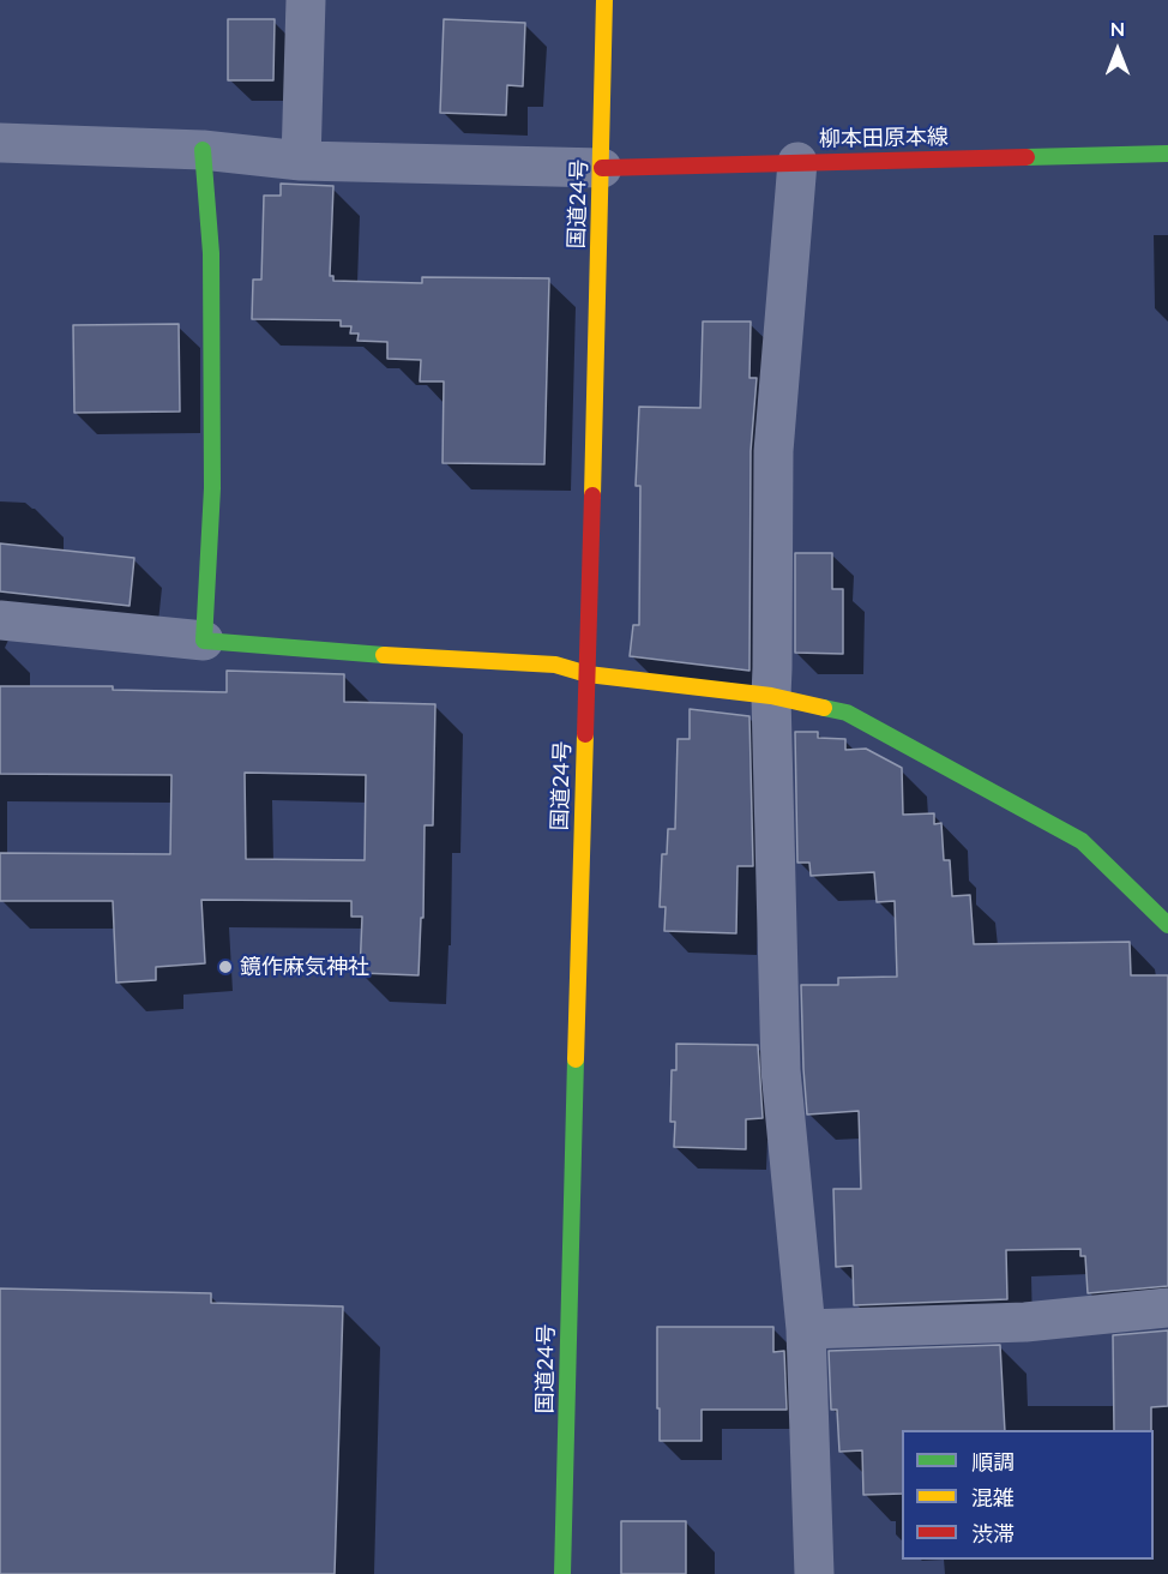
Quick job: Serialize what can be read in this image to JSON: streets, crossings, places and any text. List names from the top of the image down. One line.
{"streets":{"main road":["柳本田原本線","国道24号"]},"crossings":[["柳本田原本線","国道24号"]],"places":["鏡作麻気神社"],"legend":["順調","混雑","渋滞"],"north":"top"}
